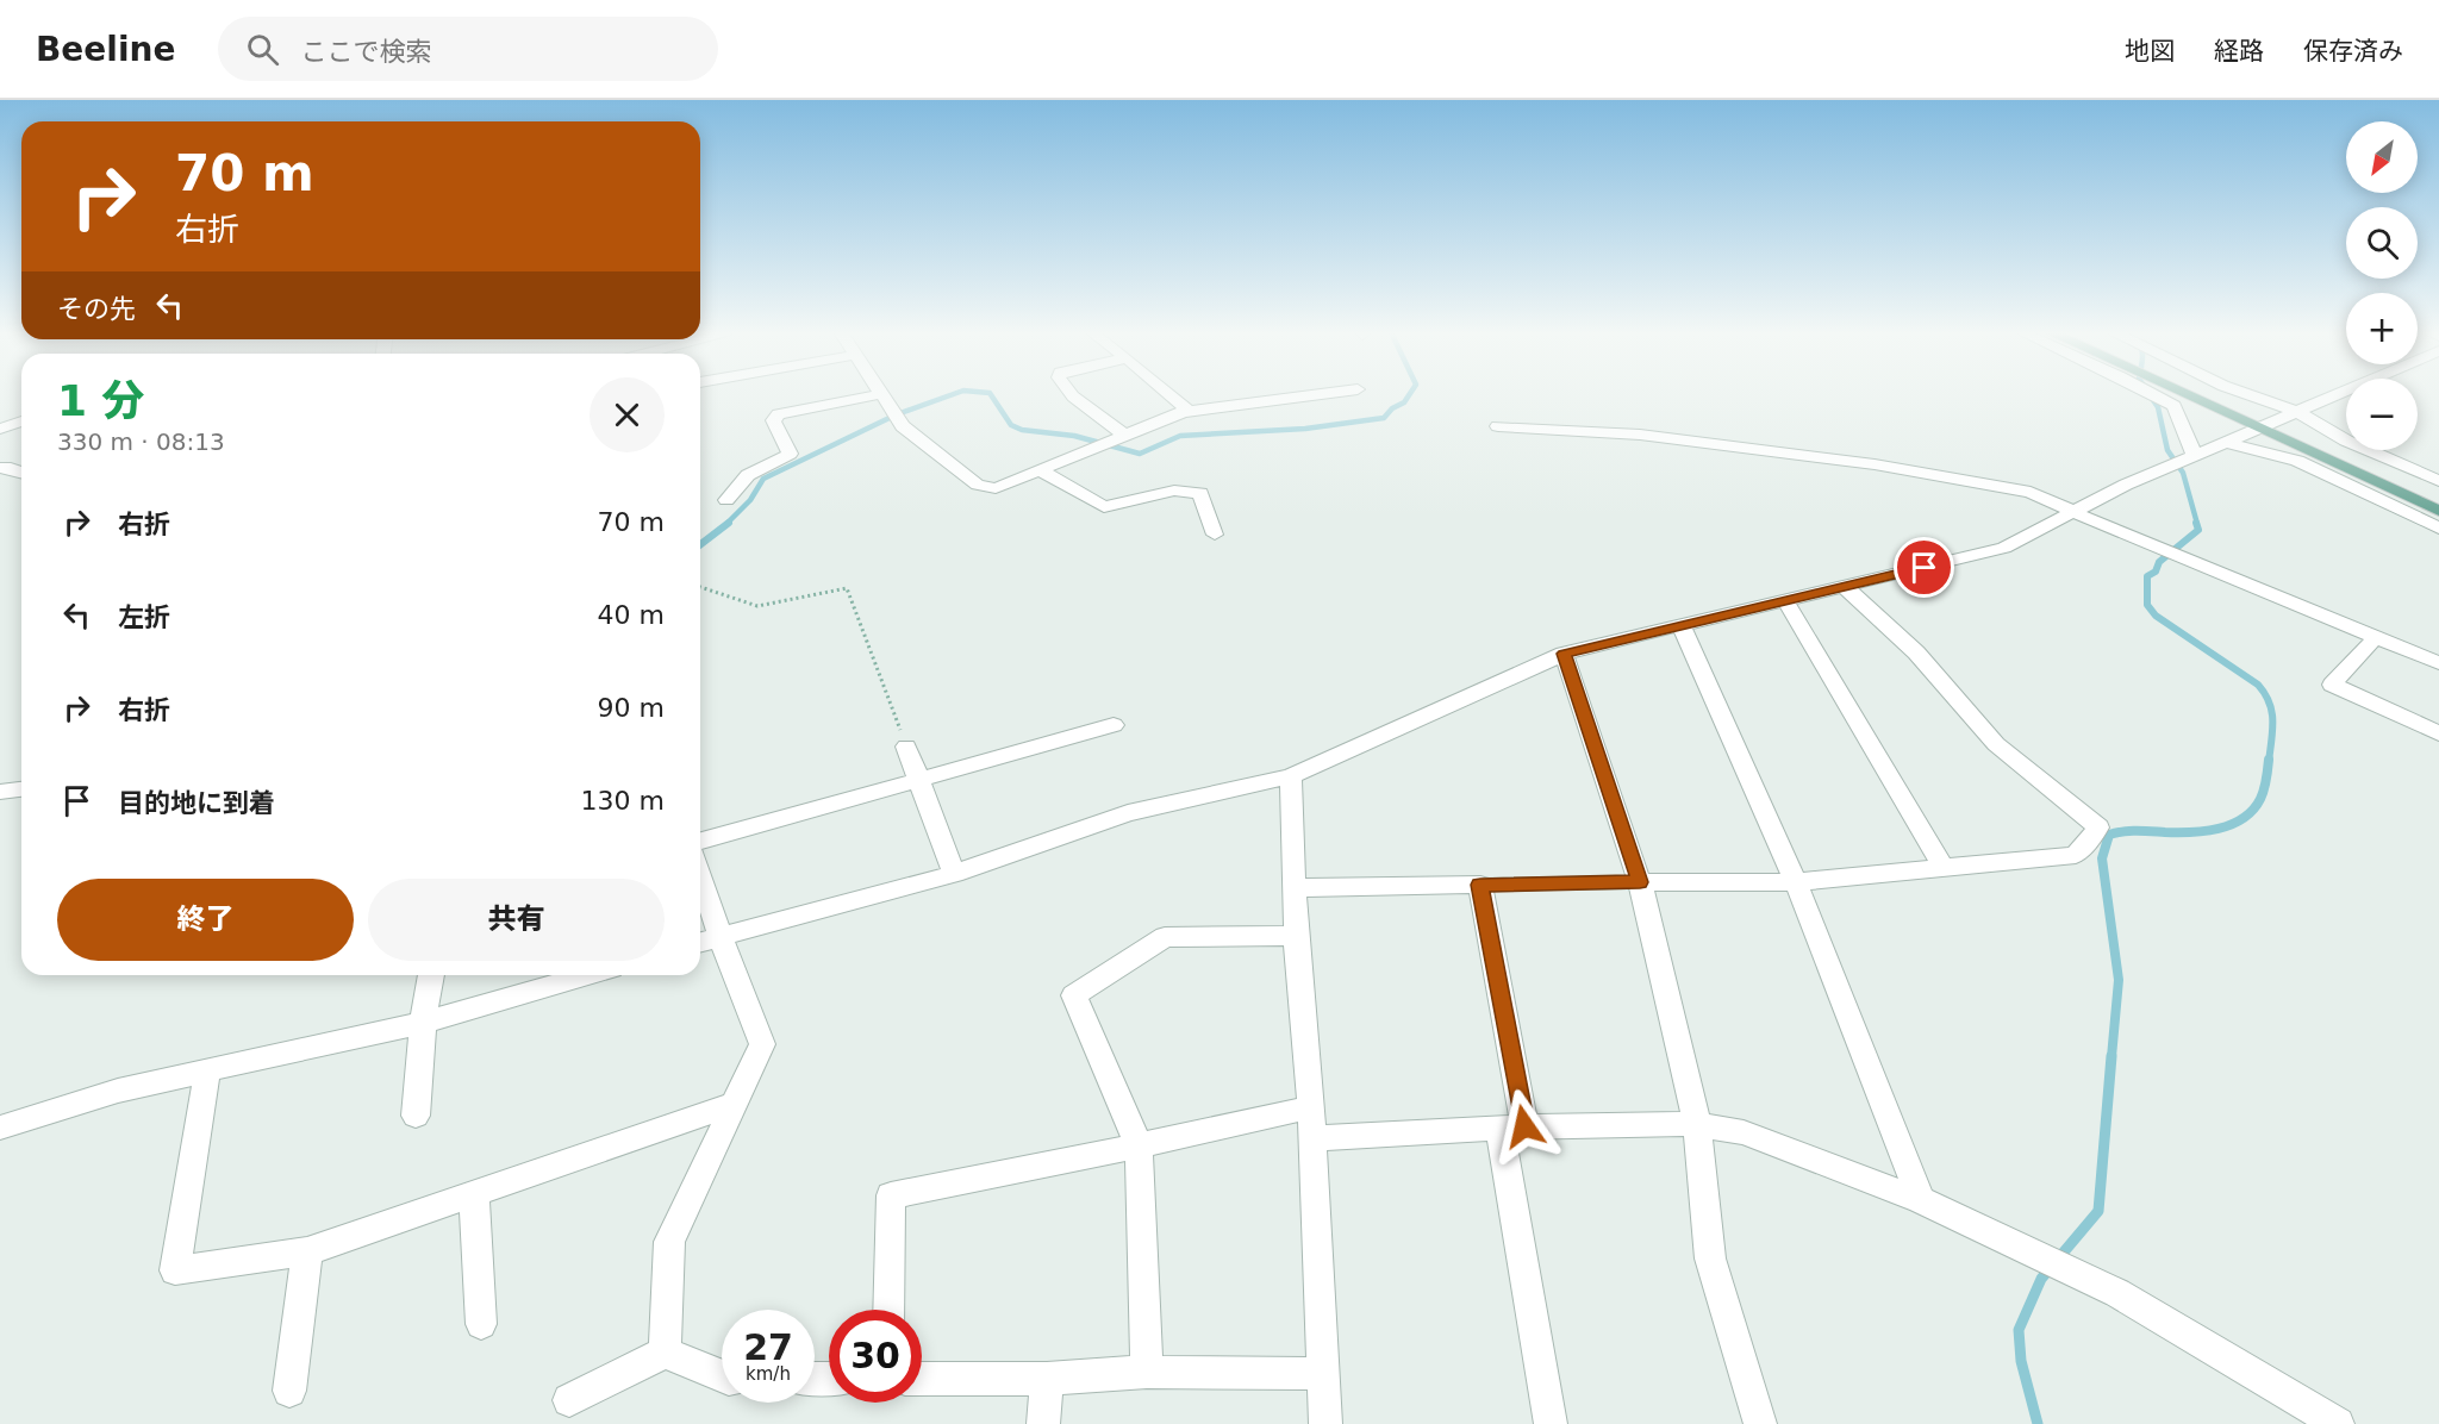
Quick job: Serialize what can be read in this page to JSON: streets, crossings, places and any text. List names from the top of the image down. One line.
{"north":"bottom left","page":{"header":"Beeline","search":"ここで検索","nav":["地図","経路","保存済み"],"map_buttons":["+","−"],"turn":["70 m","右折"],"then":"その先","heading":["1 分","330 m · 08:13"],"list":[{"name":"右折","value":"70 m"},{"name":"左折","value":"40 m"},{"name":"右折","value":"90 m"},{"name":"目的地に到着","value":"130 m"}],"buttons":["終了","共有"],"speed":"27 km/h","limit":"30"}}
